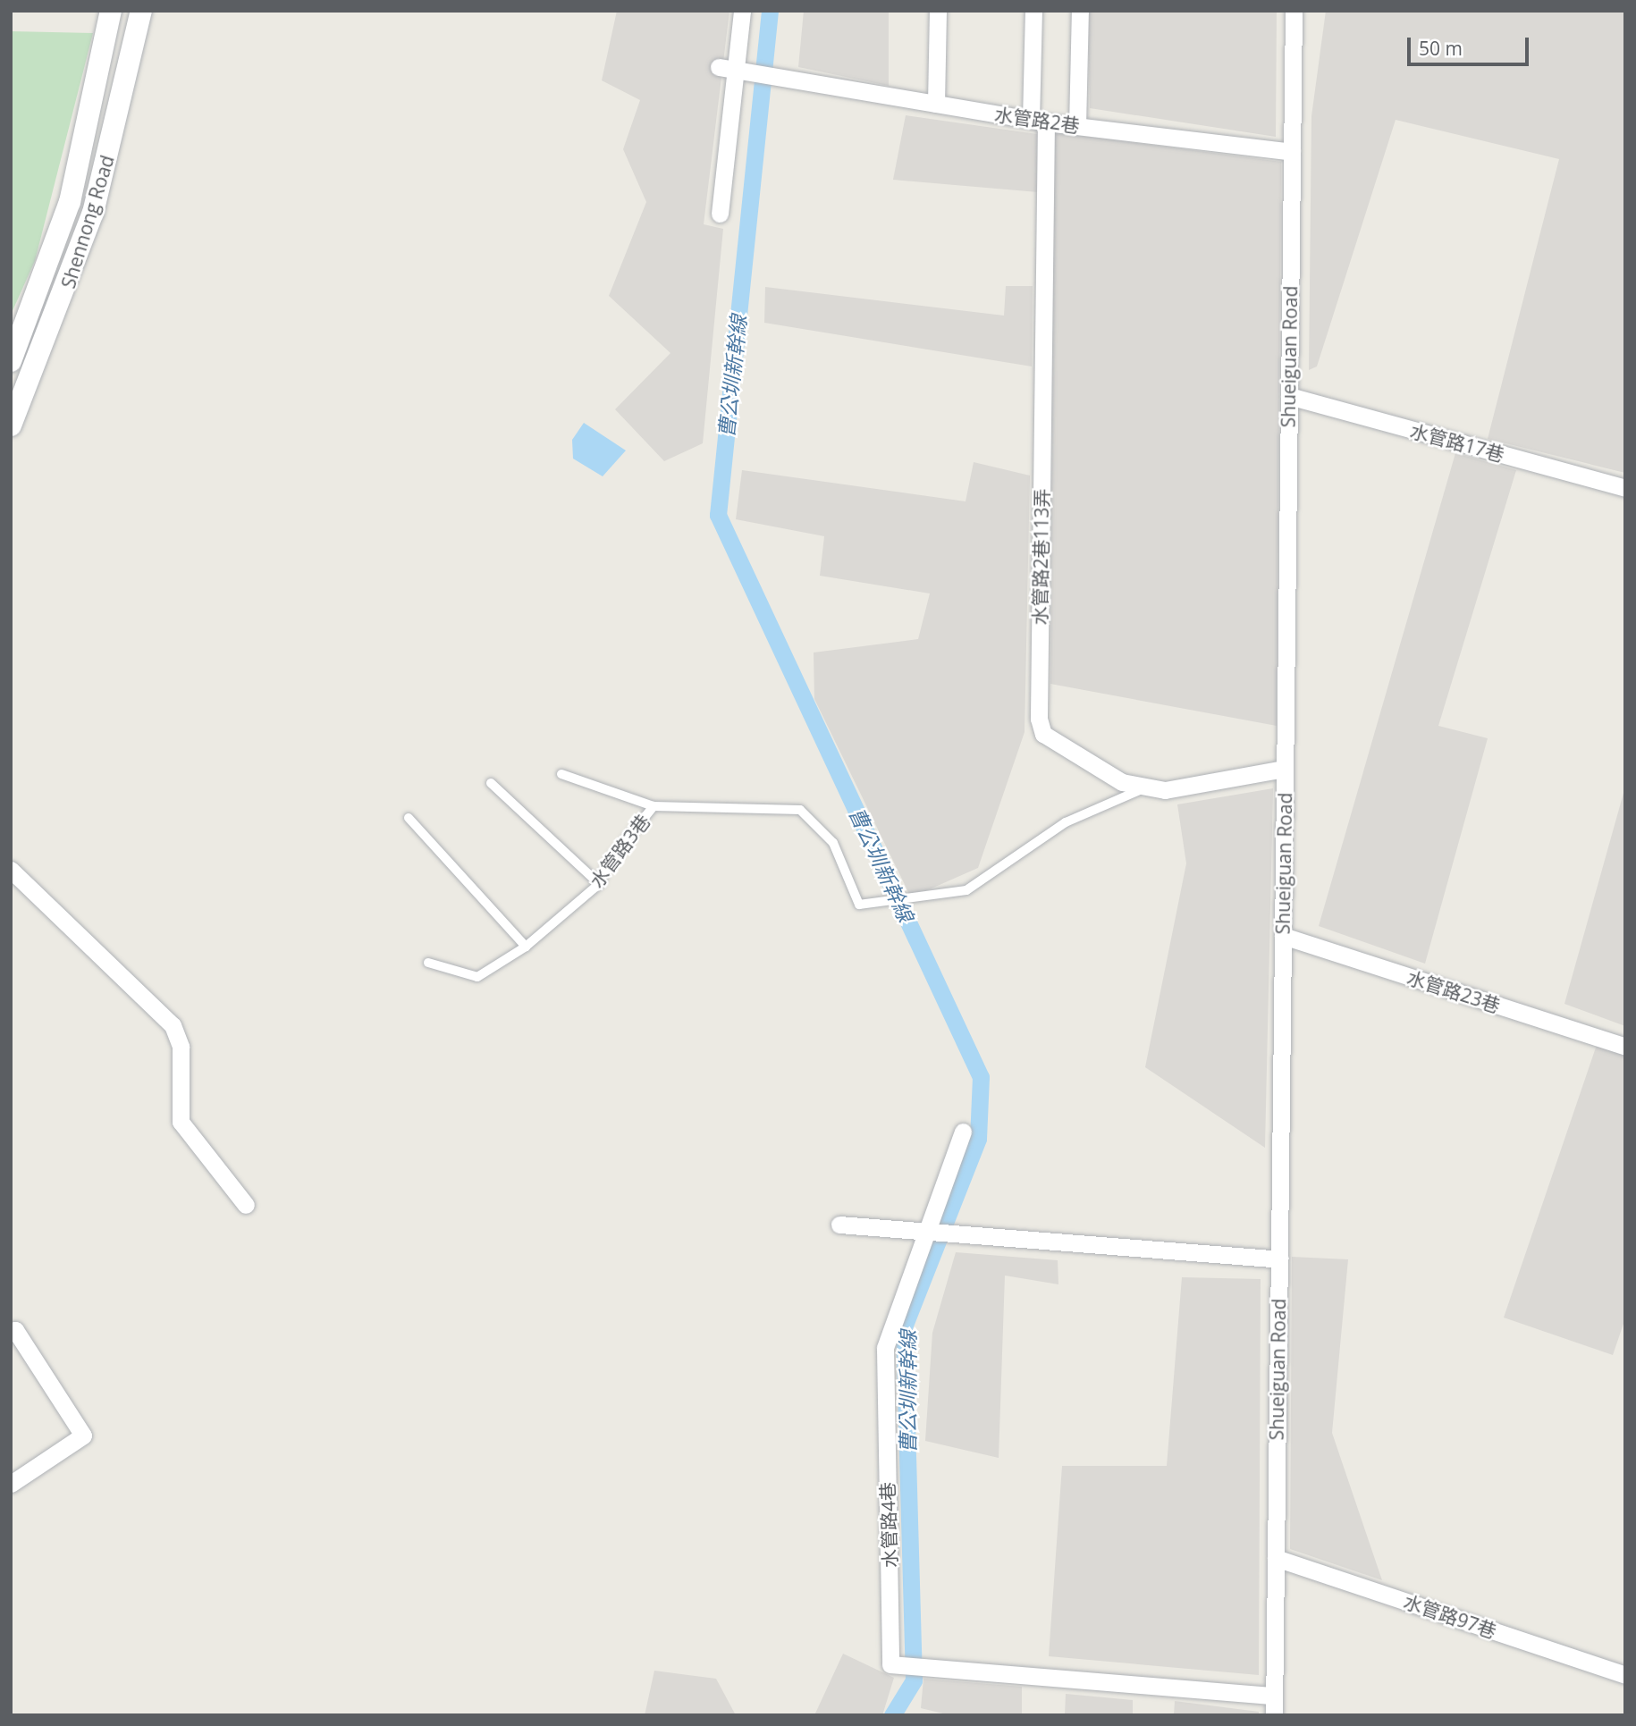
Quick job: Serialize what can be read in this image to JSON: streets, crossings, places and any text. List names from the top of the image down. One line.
{"streets":{"street":["水管路2巷","Shennong Road","Shueiguan Road","水管路17巷","水管路2巷113弄","水管路23巷","水管路4巷","水管路97巷"],"lane":["水管路3巷"]},"crossings":[["水管路2巷","Shueiguan Road"],["水管路2巷","水管路2巷113弄"],["Shueiguan Road","水管路17巷"],["Shueiguan Road","水管路2巷113弄"],["Shueiguan Road","水管路23巷"],["Shueiguan Road","水管路4巷"],["Shueiguan Road","水管路97巷"],["水管路2巷113弄","水管路3巷"]],"water":["曹公圳新幹線"],"scale_bar":"50 m"}
